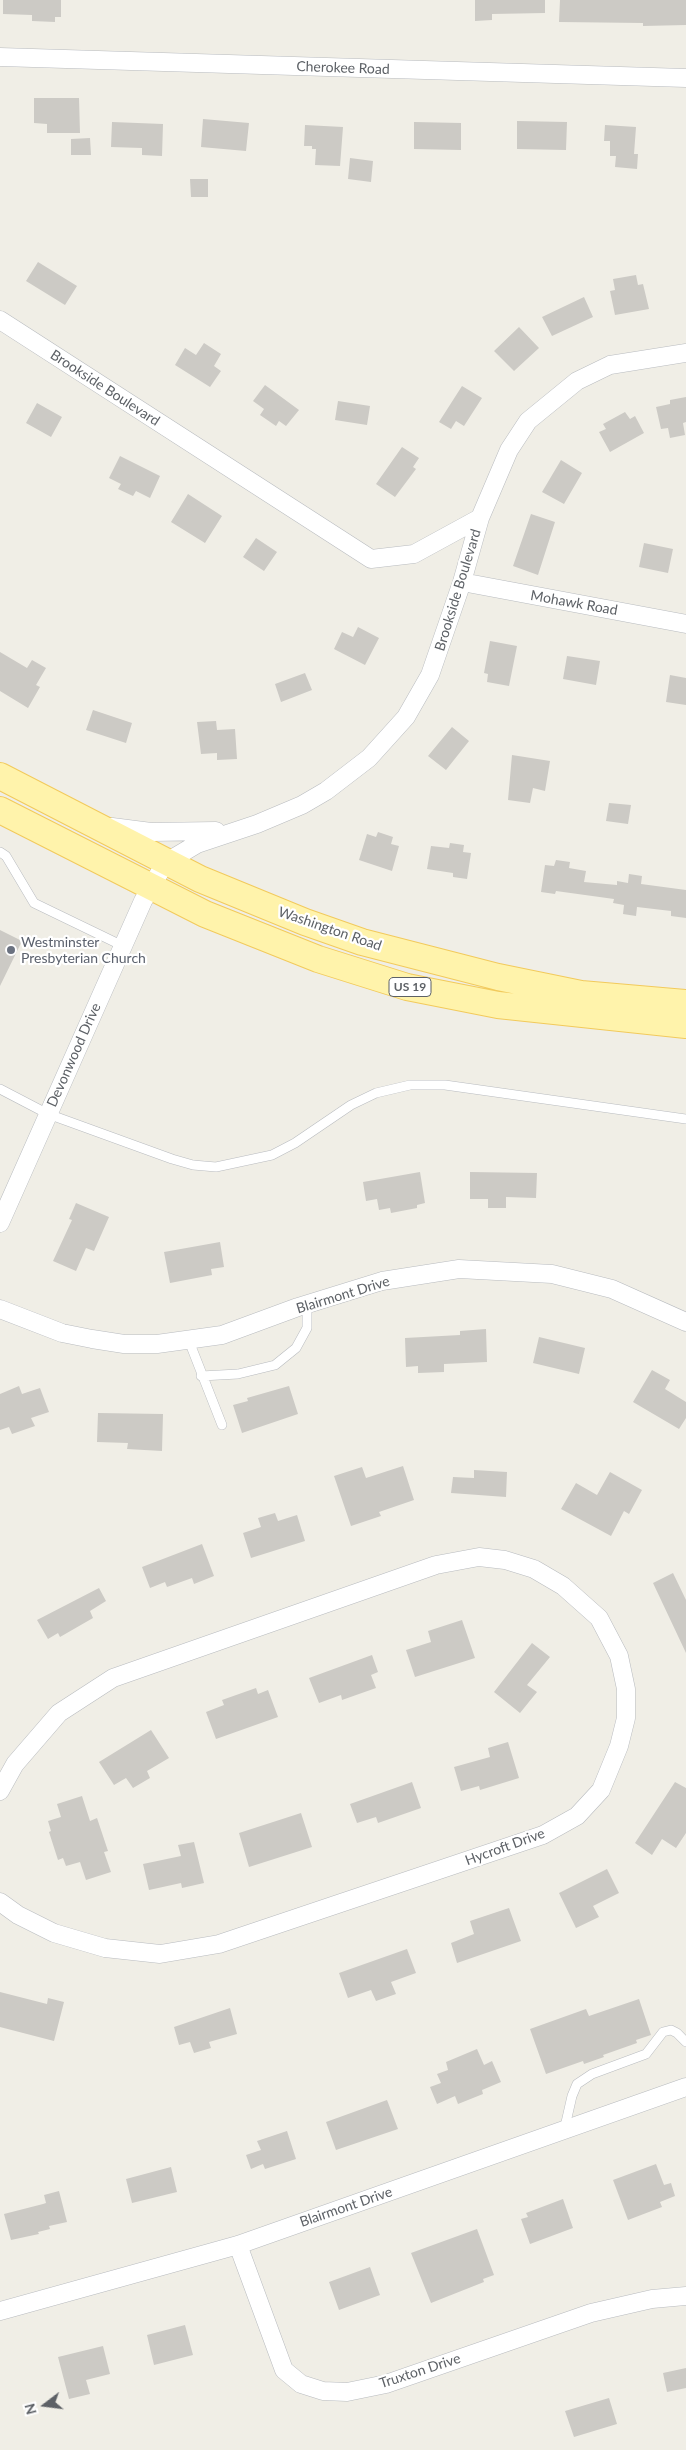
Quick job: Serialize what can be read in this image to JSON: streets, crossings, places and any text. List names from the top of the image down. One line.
{"streets":{"main road":["Washington Road","US 19"],"street":["Cherokee Road","Brookside Boulevard","Mohawk Road","Devonwood Drive","Blairmont Drive","Hycroft Drive","Truxton Drive"]},"crossings":[["Brookside Boulevard","Mohawk Road"],["Brookside Boulevard","Washington Road"],["Brookside Boulevard","Devonwood Drive"],["Washington Road","Devonwood Drive"],["US 19","Devonwood Drive"],["Blairmont Drive","Truxton Drive"]],"places":["Westminster Presbyterian Church"],"north":"left"}
